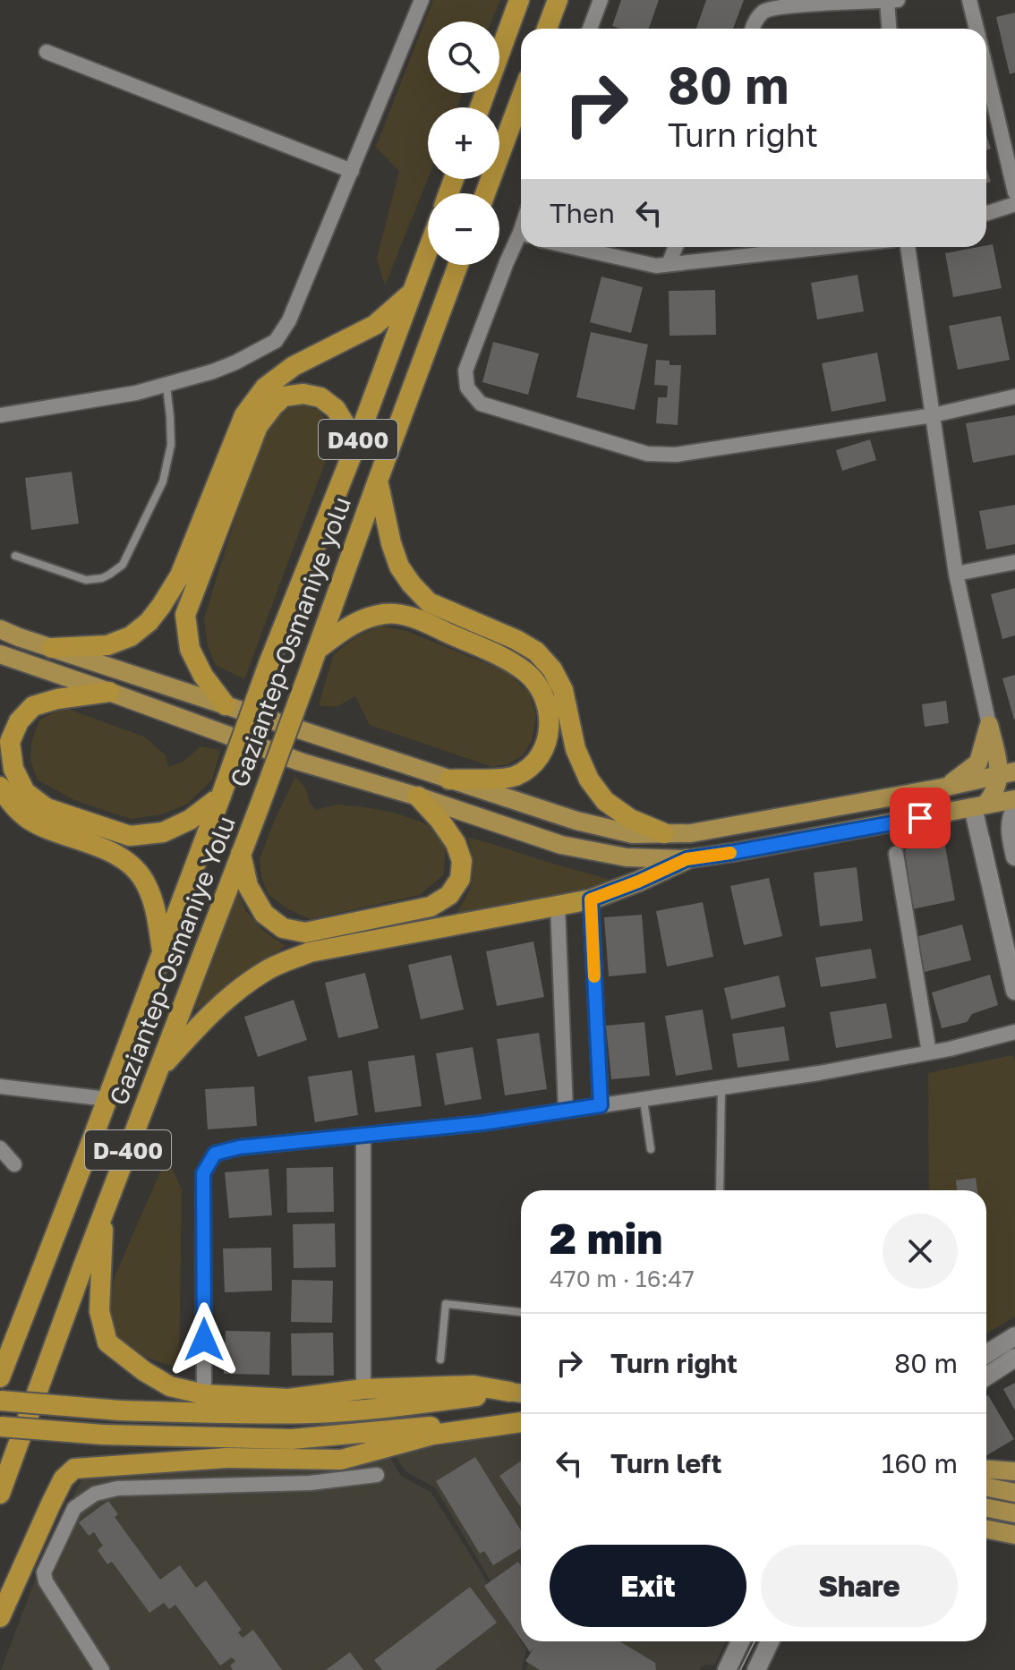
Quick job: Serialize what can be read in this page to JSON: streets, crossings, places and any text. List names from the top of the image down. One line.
{"streets":{"highway":["D400","Gaziantep-Osmaniye yolu","Gaziantep-Osmaniye Yolu","D-400"]},"crossings":[["Gaziantep-Osmaniye yolu","Gaziantep-Osmaniye Yolu"]],"page":{"map_buttons":["+","−"],"turn":["80 m","Turn right"],"then":"Then","heading":["2 min","470 m · 16:47"],"list":[{"name":"Turn right","value":"80 m"},{"name":"Turn left","value":"160 m"}],"buttons":["Exit","Share"]}}
